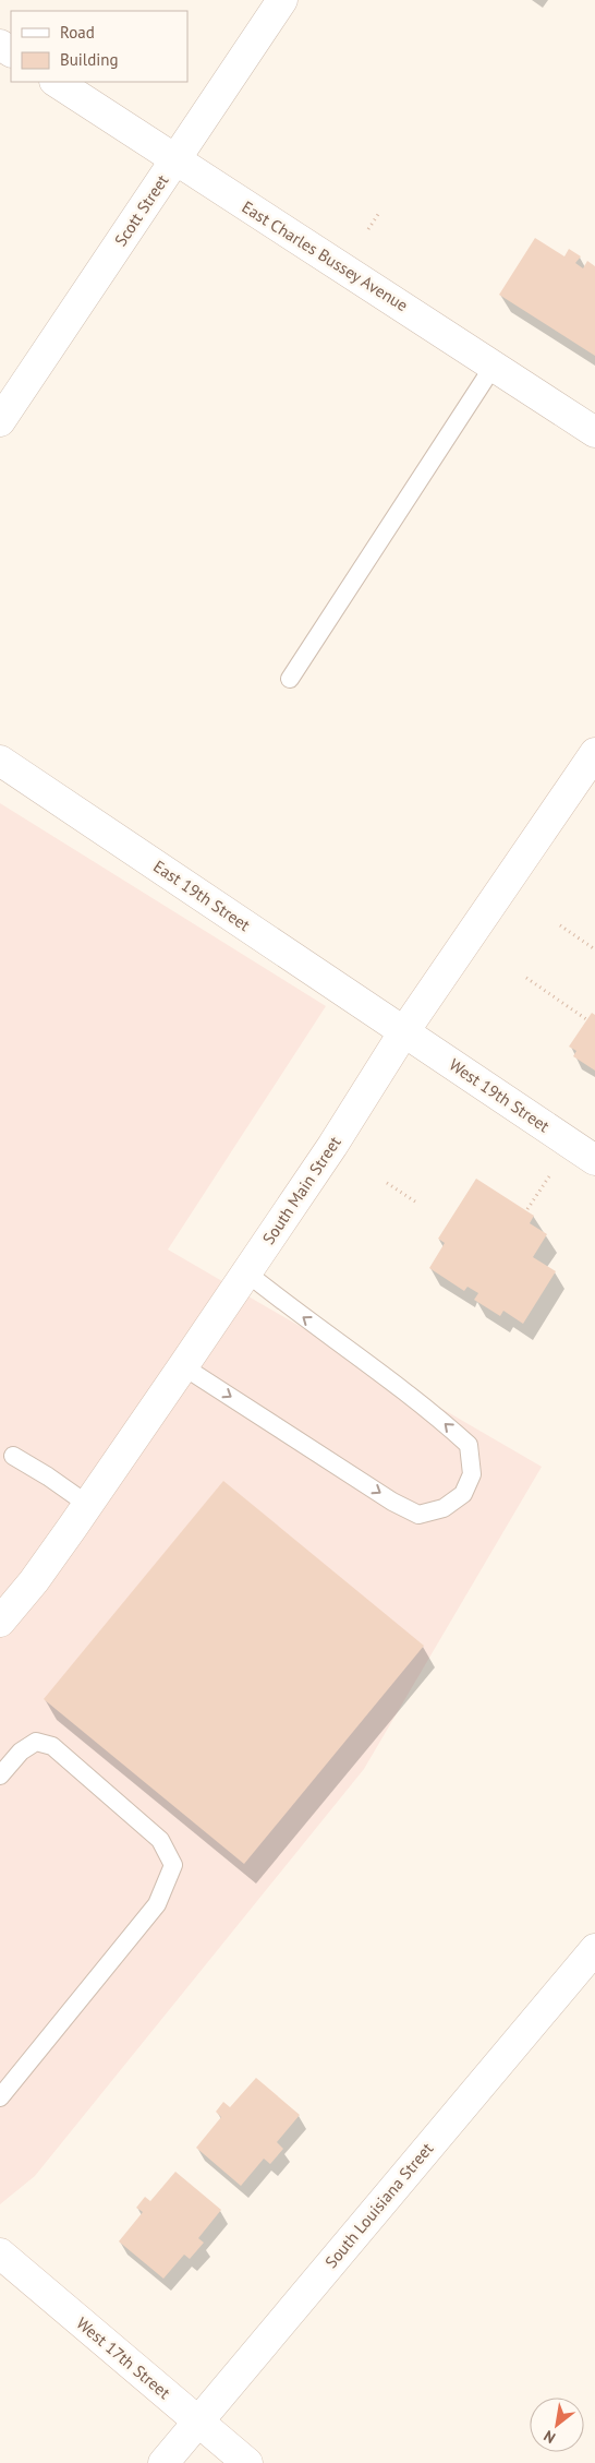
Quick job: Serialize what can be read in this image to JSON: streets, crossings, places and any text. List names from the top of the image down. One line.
{"streets":{"street":["Scott Street","East Charles Bussey Avenue","East 19th Street","West 19th Street","South Main Street","South Louisiana Street","West 17th Street"]},"crossings":[["Scott Street","East Charles Bussey Avenue"],["East 19th Street","West 19th Street"],["East 19th Street","South Main Street"],["West 19th Street","South Main Street"],["South Louisiana Street","West 17th Street"]],"legend":["Road","Building"],"north":"bottom left"}
